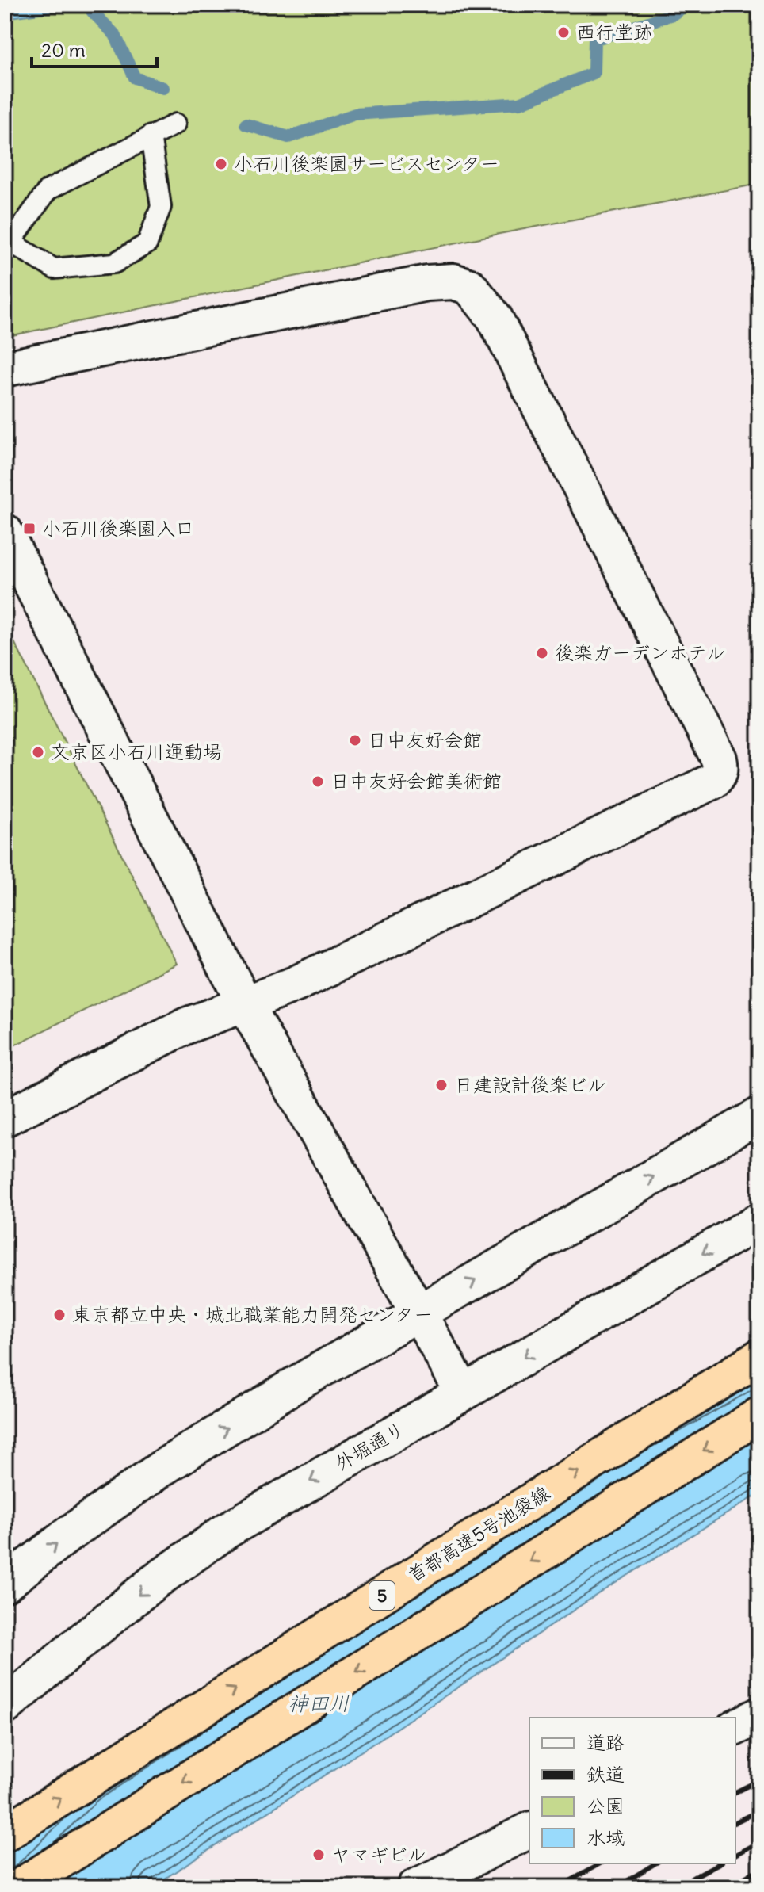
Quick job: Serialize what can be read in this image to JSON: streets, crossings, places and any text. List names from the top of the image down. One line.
{"streets":{"highway":["首都高速5号池袋線","5"],"street":["外堀通り"]},"water":["神田川"],"places":{"other":["西行堂跡","小石川後楽園サービスセンター","後楽ガーデンホテル","日中友好会館","文京区小石川運動場","日中友好会館美術館","日建設計後楽ビル","東京都立中央・城北職業能力開発センター","ヤマギビル"],"transit":["小石川後楽園入口"]},"legend":["道路","鉄道","公園","水域"],"scale_bar":"20 m"}
